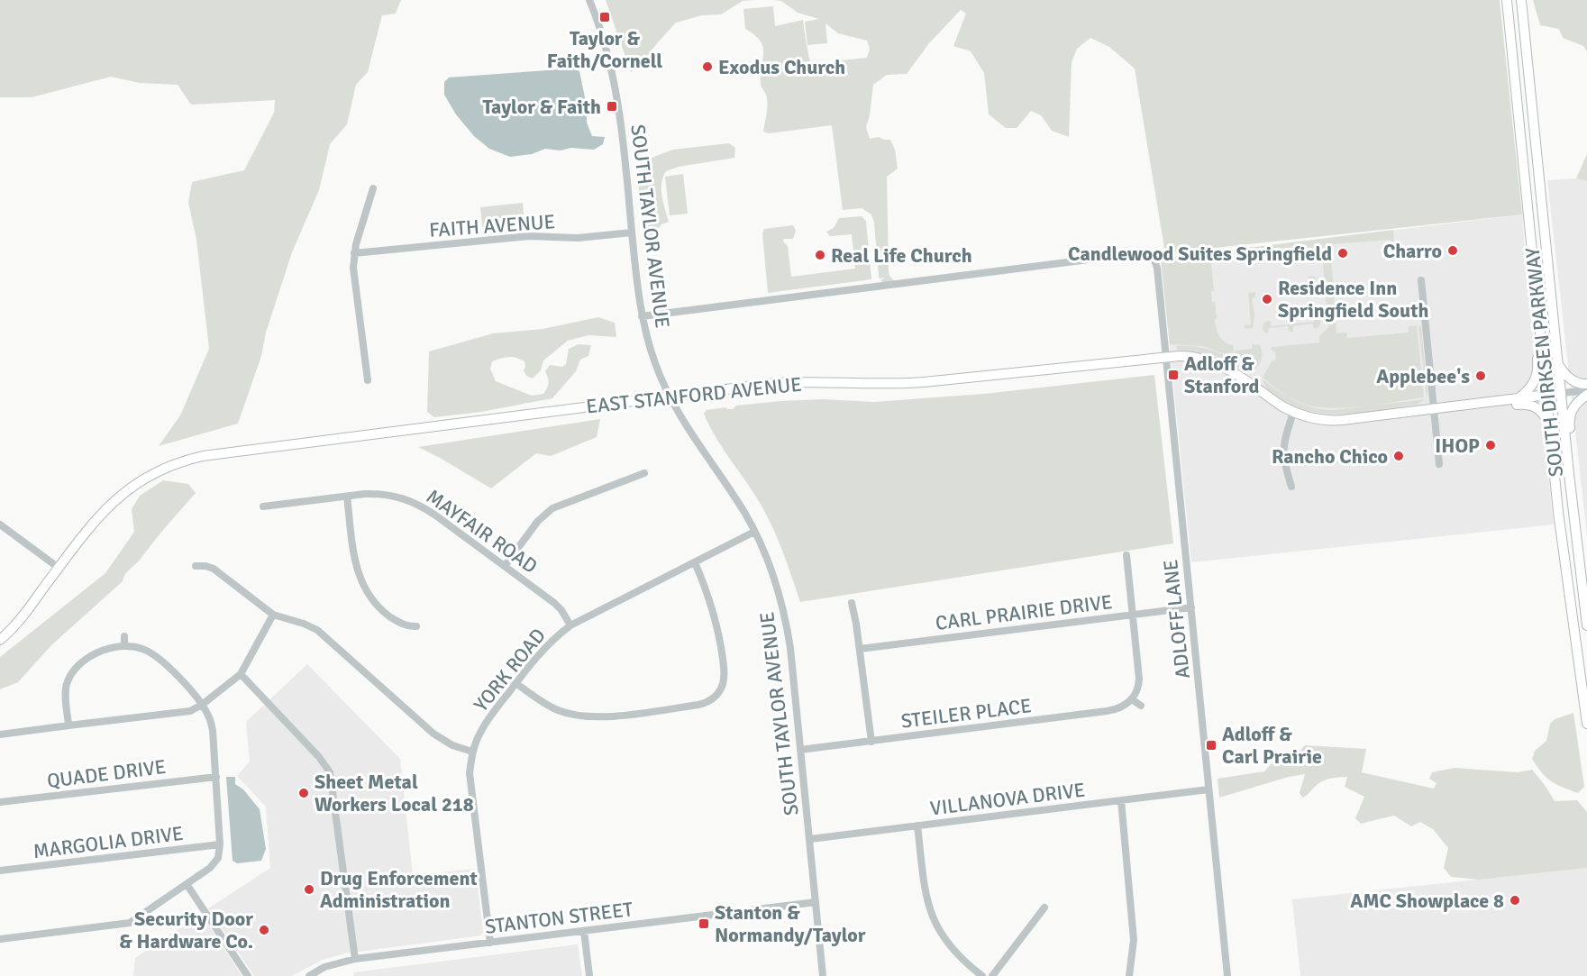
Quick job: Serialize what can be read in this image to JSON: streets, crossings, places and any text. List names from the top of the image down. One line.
{"streets":{"main road":["SOUTH DIRKSEN PARKWAY","EAST STANFORD AVENUE"],"street":["FAITH AVENUE","SOUTH TAYLOR AVENUE","MAYFAIR ROAD","CARL PRAIRIE DRIVE","ADLOFF LANE","YORK ROAD","STEILER PLACE","QUADE DRIVE","VILLANOVA DRIVE","MARGOLIA DRIVE","STANTON STREET"]},"crossings":[["FAITH AVENUE","SOUTH TAYLOR AVENUE"],["SOUTH TAYLOR AVENUE","EAST STANFORD AVENUE"],["SOUTH TAYLOR AVENUE","ADLOFF LANE"],["SOUTH TAYLOR AVENUE","YORK ROAD"],["SOUTH TAYLOR AVENUE","STEILER PLACE"],["SOUTH TAYLOR AVENUE","VILLANOVA DRIVE"],["SOUTH TAYLOR AVENUE","STANTON STREET"],["SOUTH DIRKSEN PARKWAY","EAST STANFORD AVENUE"],["EAST STANFORD AVENUE","ADLOFF LANE"],["MAYFAIR ROAD","YORK ROAD"],["CARL PRAIRIE DRIVE","ADLOFF LANE"],["ADLOFF LANE","VILLANOVA DRIVE"],["YORK ROAD","STANTON STREET"]],"places":{"transit":["Taylor & Faith/Cornell","Taylor & Faith","Adloff & Stanford","Adloff & Carl Prairie","Stanton & Normandy/Taylor"],"other":["Exodus Church","Charro","Candlewood Suites Springfield","Real Life Church","Residence Inn Springfield South","Applebee's","IHOP","Rancho Chico","Sheet Metal Workers Local 218","Drug Enforcement Administration","AMC Showplace 8","Security Door & Hardware Co."]}}
